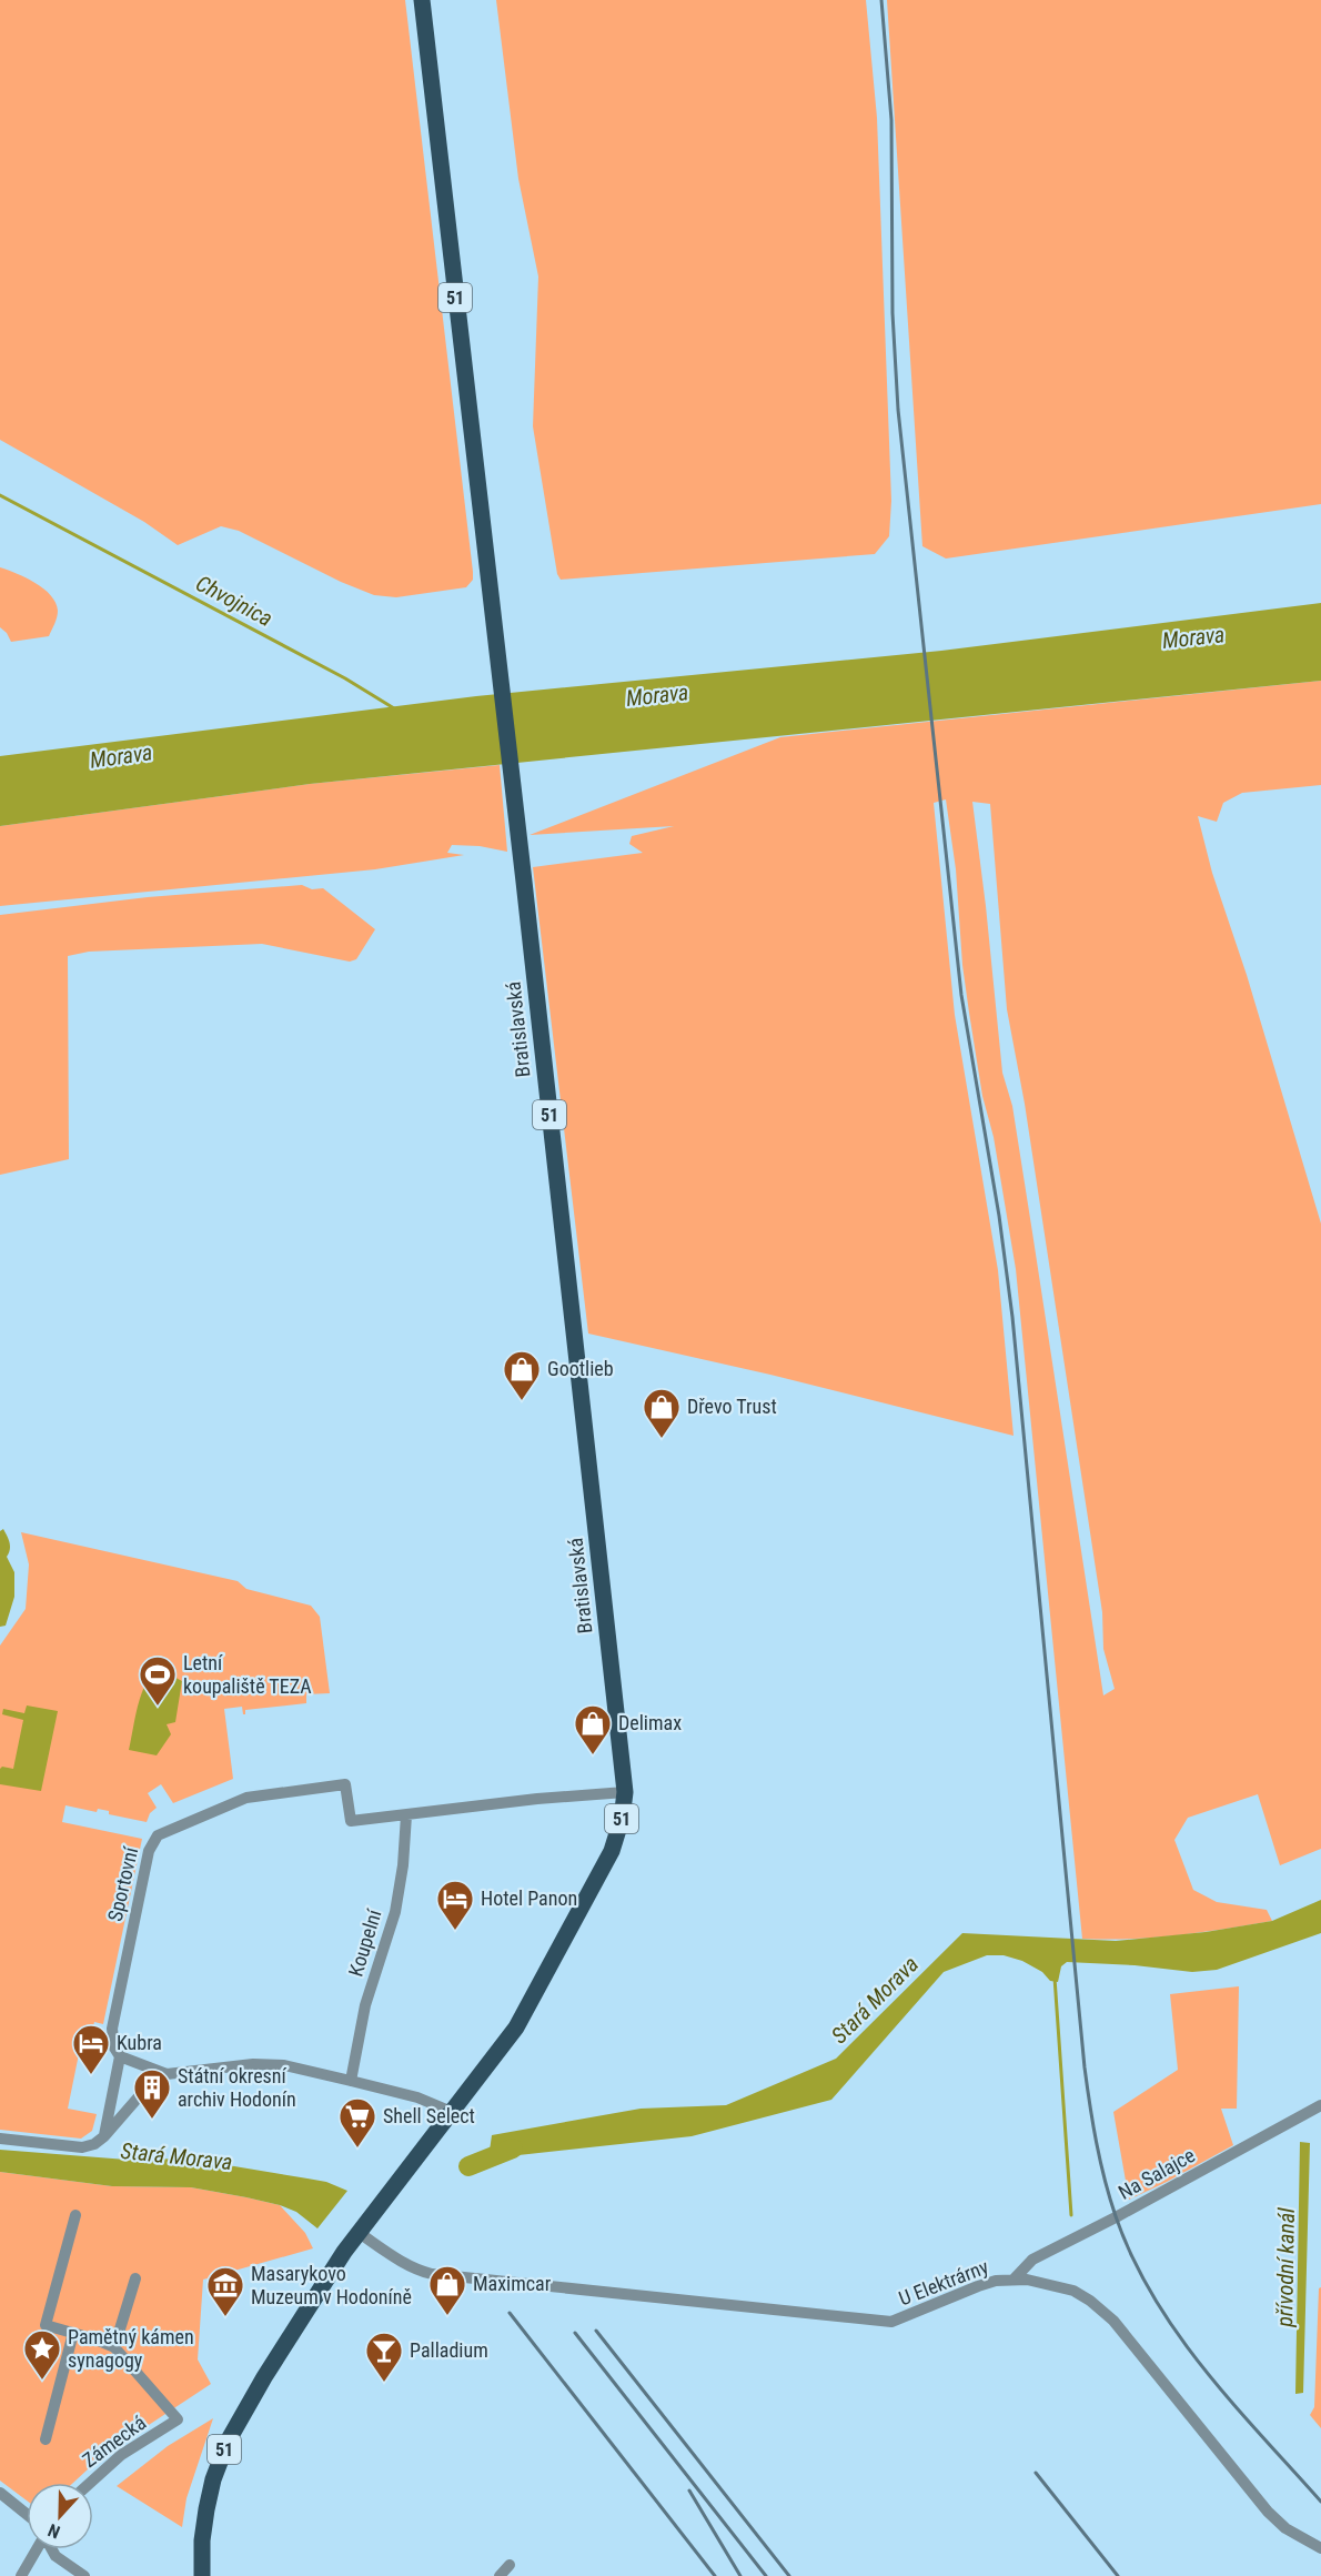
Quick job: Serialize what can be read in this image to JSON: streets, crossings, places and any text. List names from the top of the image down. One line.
{"streets":{"main road":["51","Bratislavská"],"street":["Sportovní","Koupelní","Na Salajce","U Elektrárny","Zámecká"]},"crossings":[["51","Bratislavská"],["51","U Elektrárny"],["Bratislavská","U Elektrárny"],["Sportovní","Koupelní"],["Na Salajce","U Elektrárny"]],"water":["Chvojnica","Morava","Stará Morava","přívodní kanál"],"places":{"shop":["Gootlieb","Dřevo Trust","Delimax","Maximcar"],"sports":["Letní koupaliště TEZA"],"hotel":["Hotel Panon","Kubra"],"building":["Státní okresní archiv Hodonín"],"supermarket":["Shell Select"],"museum":["Masarykovo Muzeum v Hodoníně"],"place":["Pamětný kámen synagogy"],"bar":["Palladium"]},"north":"bottom"}
